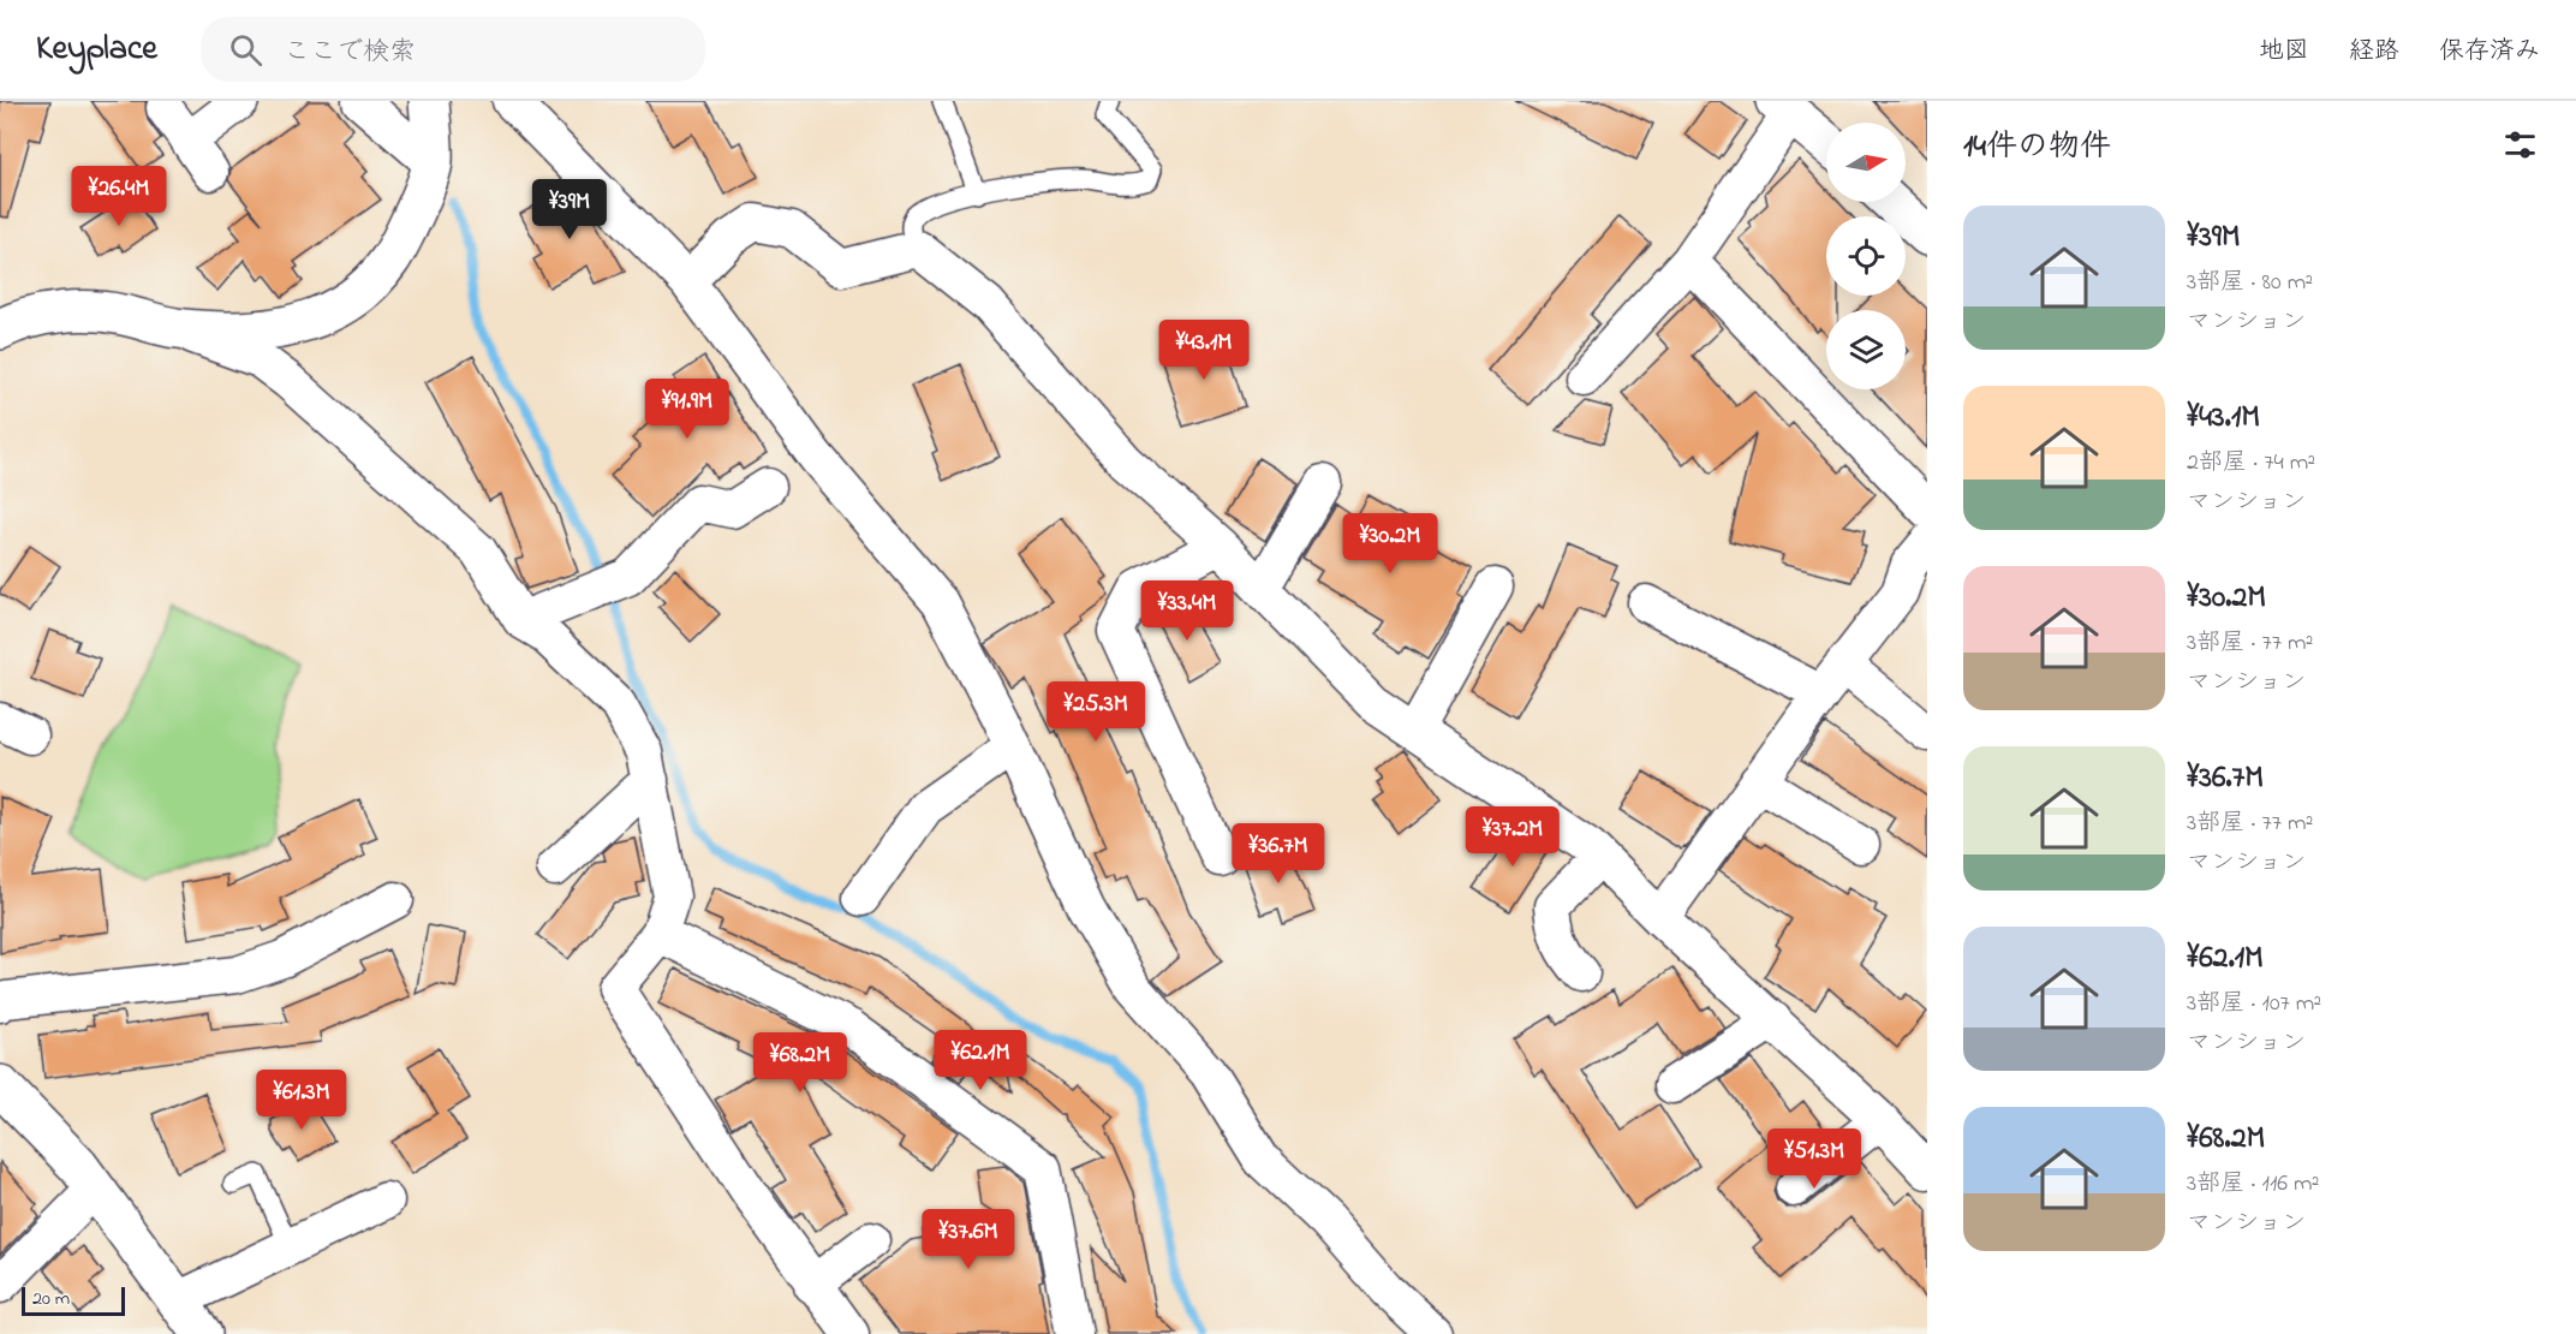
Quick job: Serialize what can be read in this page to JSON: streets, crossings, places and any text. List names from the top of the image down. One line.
{"scale_bar":"20 m","north":"right","page":{"header":"Keyplace","search":"ここで検索","nav":["地図","経路","保存済み"],"heading":"14件の物件","price":["¥26.4M","¥39M","¥43.1M","¥91.9M","¥30.2M","¥33.4M","¥25.3M","¥37.2M","¥36.7M","¥62.1M","¥68.2M","¥61.3M","¥51.3M","¥37.6M"],"list":[{"name":"¥39M","note":"3部屋 · 80 m² · マンション"},{"name":"¥43.1M","note":"2部屋 · 74 m² · マンション"},{"name":"¥30.2M","note":"3部屋 · 77 m² · マンション"},{"name":"¥36.7M","note":"3部屋 · 77 m² · マンション"},{"name":"¥62.1M","note":"3部屋 · 107 m² · マンション"},{"name":"¥68.2M","note":"3部屋 · 116 m² · マンション"}],"scale":"20 m"}}
